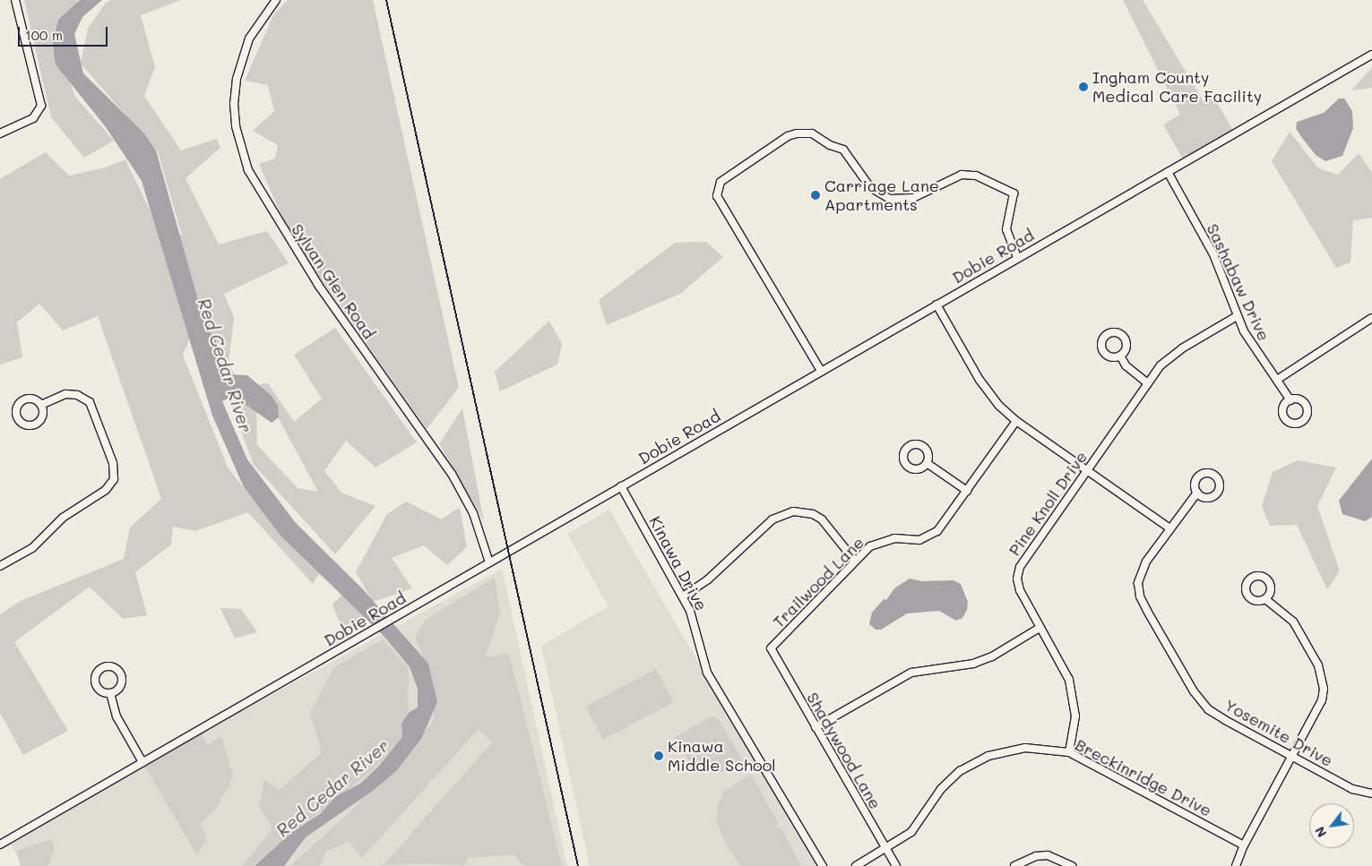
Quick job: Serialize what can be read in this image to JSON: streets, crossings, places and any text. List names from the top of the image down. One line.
{"streets":{"street":["Dobie Road","Sylvan Glen Road","Sashabaw Drive","Pine Knoll Drive","Kinawa Drive","Trailwood Lane","Yosemite Drive","Shadywood Lane","Breckinridge Drive"]},"crossings":[["Dobie Road","Sylvan Glen Road"],["Dobie Road","Sashabaw Drive"],["Dobie Road","Kinawa Drive"],["Sashabaw Drive","Pine Knoll Drive"],["Pine Knoll Drive","Breckinridge Drive"],["Trailwood Lane","Shadywood Lane"],["Shadywood Lane","Breckinridge Drive"]],"water":["Red Cedar River"],"places":["Ingham County Medical Care Facility","Carriage Lane Apartments","Kinawa Middle School"],"scale_bar":"100 m","north":"bottom left"}
